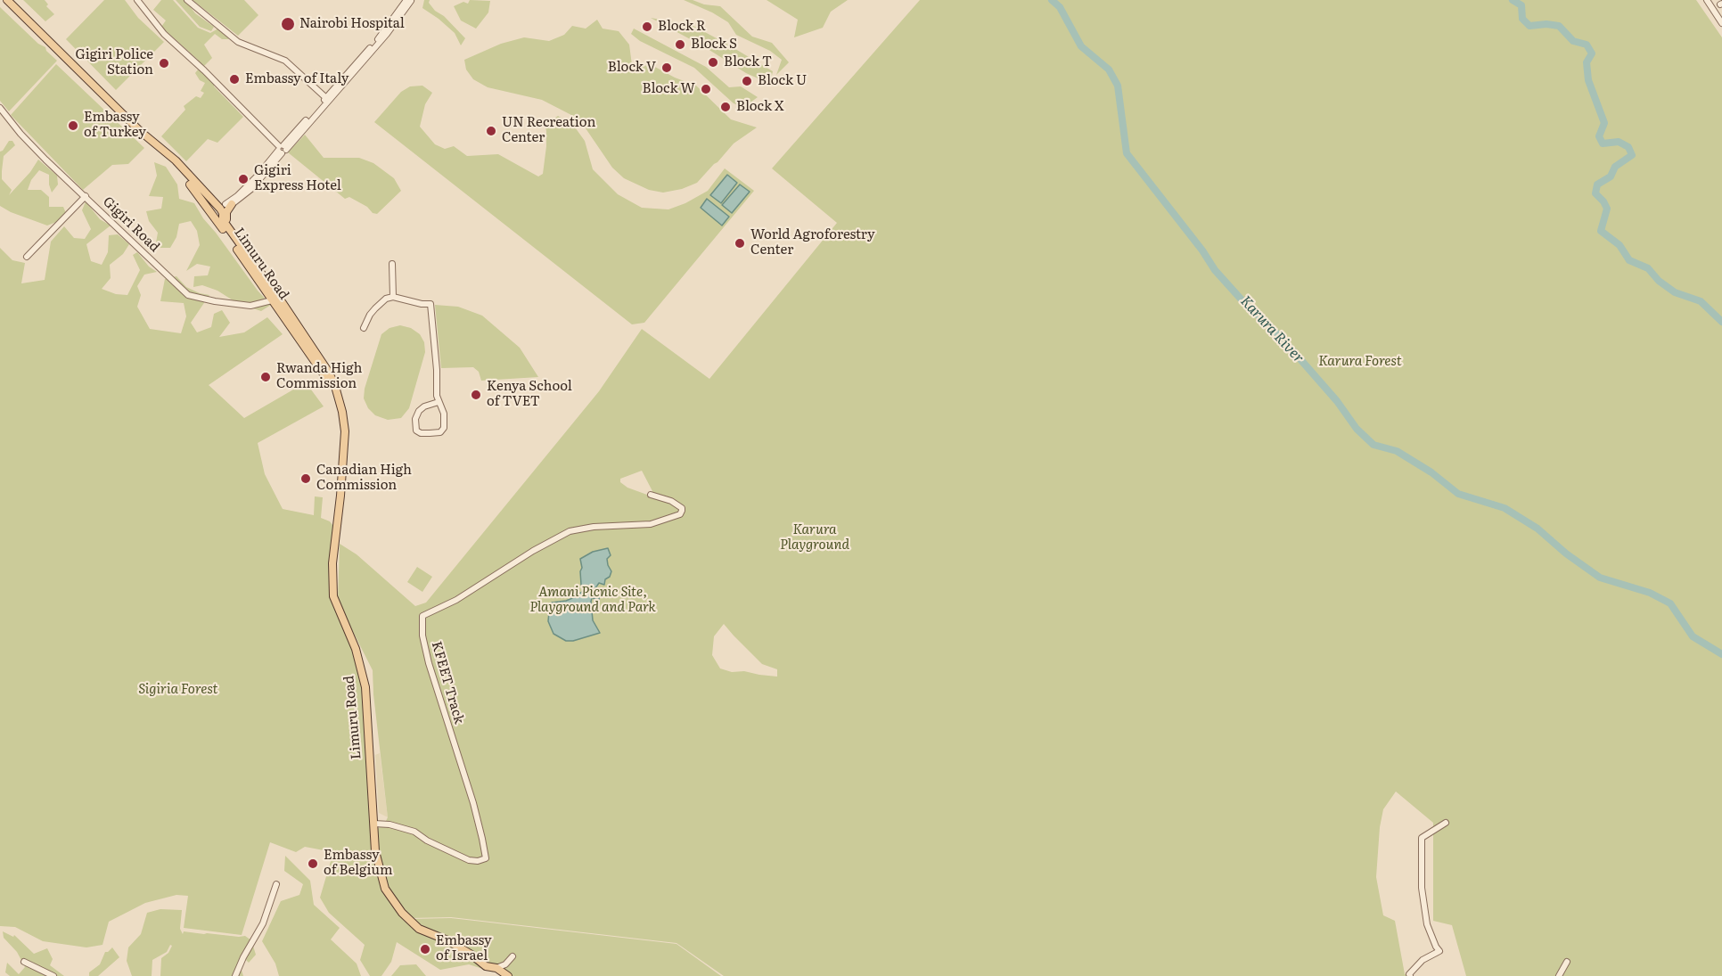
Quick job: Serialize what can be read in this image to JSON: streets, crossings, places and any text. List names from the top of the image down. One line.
{"streets":{"main road":["Limuru Road"],"street":["Gigiri Road","KFEET Track"]},"crossings":[["Gigiri Road","Limuru Road"],["Limuru Road","KFEET Track"]],"water":["Karura River"],"parks":["Karura Forest","Karura Playground","Amani Picnic Site, Playground and Park","Sigiria Forest"],"places":["Nairobi Hospital","Block R","Block S","Block T","Gigiri Police Station","Block V","Embassy of Italy","Block U","Block W","Block X","Embassy of Turkey","UN Recreation Center","Gigiri Express Hotel","World Agroforestry Center","Rwanda High Commission","Kenya School of TVET","Canadian High Commission","Embassy of Belgium","Embassy of Israel"]}
